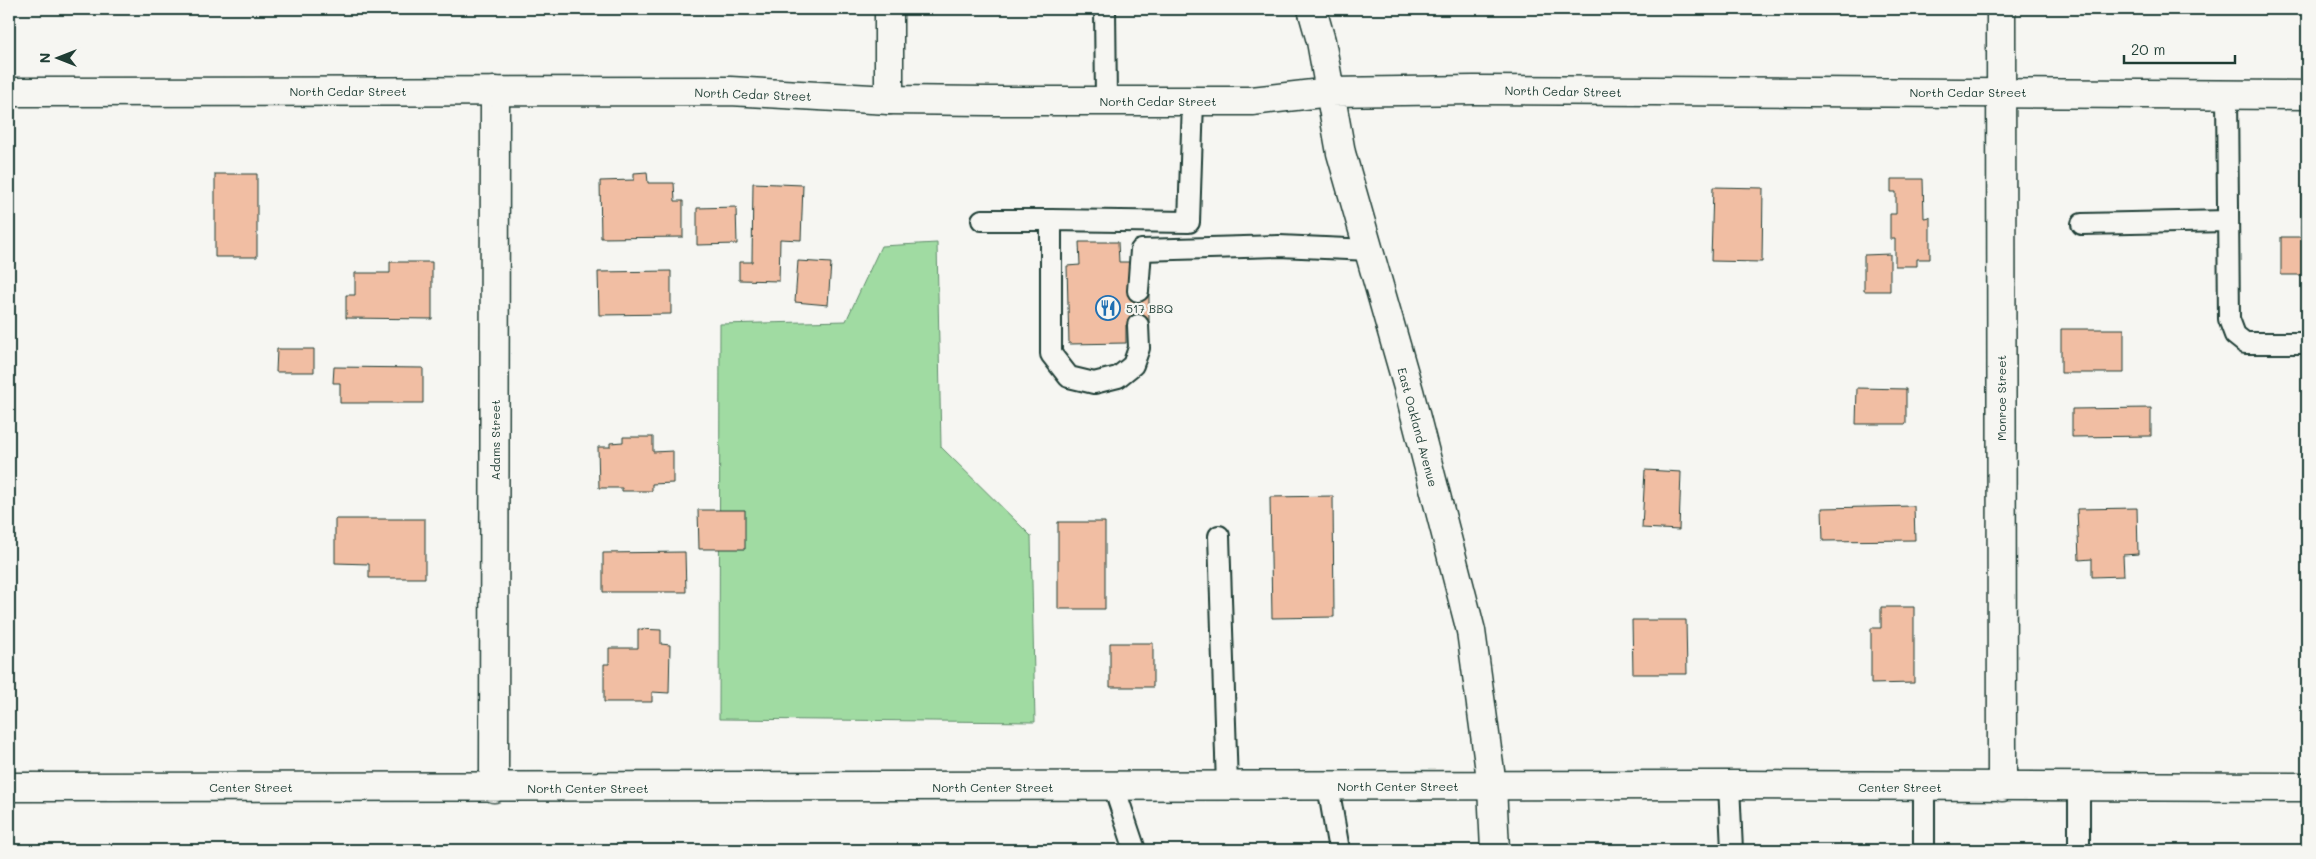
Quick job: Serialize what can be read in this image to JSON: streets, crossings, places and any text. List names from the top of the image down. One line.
{"streets":{"street":["North Cedar Street","Monroe Street","East Oakland Avenue","Adams Street","North Center Street","Center Street"]},"crossings":[["North Cedar Street","Monroe Street"],["North Cedar Street","East Oakland Avenue"],["North Cedar Street","Adams Street"],["Monroe Street","Center Street"],["East Oakland Avenue","North Center Street"],["East Oakland Avenue","Center Street"],["Adams Street","North Center Street"],["Adams Street","Center Street"],["North Center Street","Center Street"]],"places":{"restaurant":["517 BBQ"]},"scale_bar":"20 m","north":"left"}
